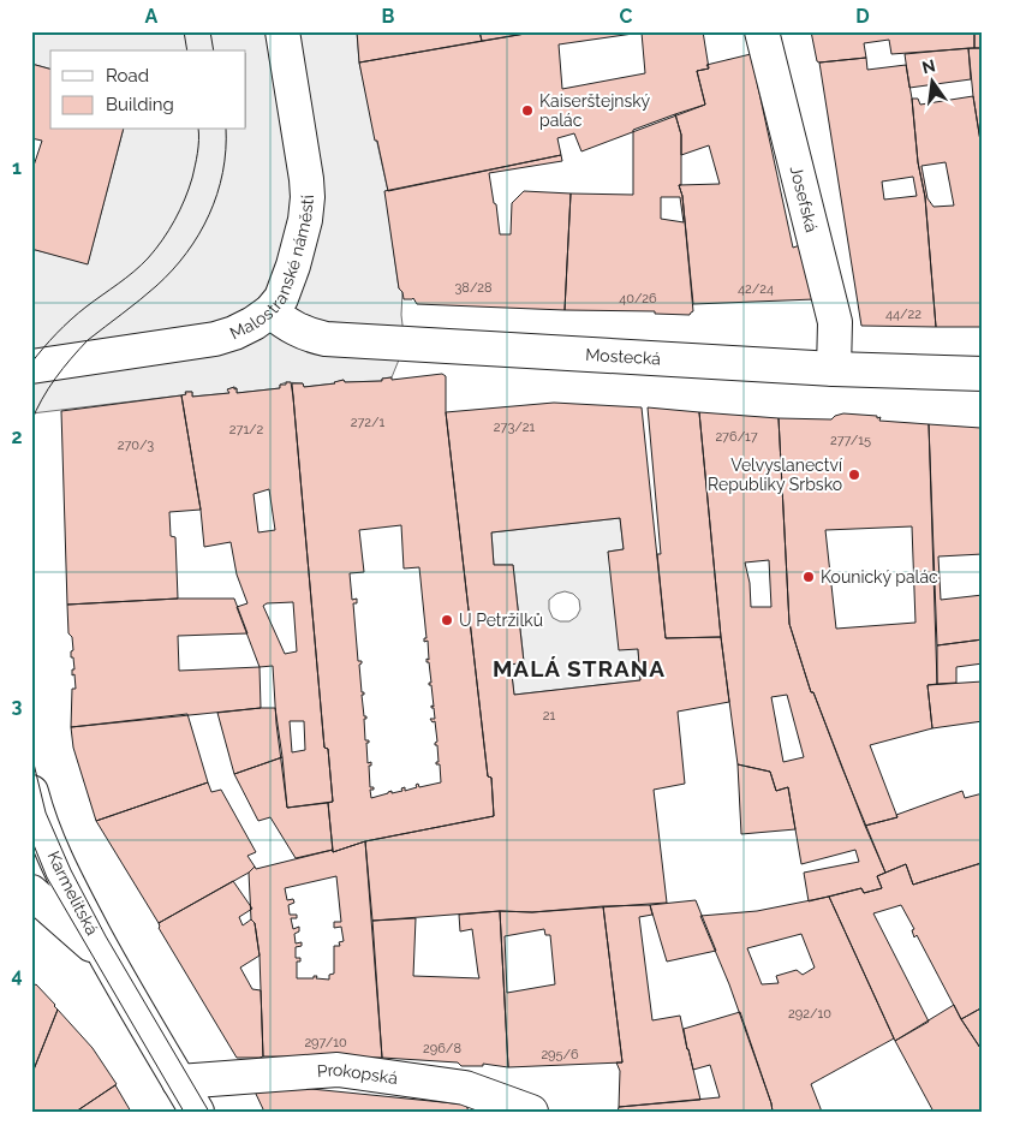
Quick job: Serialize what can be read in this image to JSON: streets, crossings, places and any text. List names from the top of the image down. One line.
{"streets":{"street":["Josefská","Malostranské náměstí","Mostecká","Karmelitská","Prokopská"]},"crossings":[["Josefská","Mostecká"],["Malostranské náměstí","Mostecká"],["Karmelitská","Prokopská"]],"districts":["MALÁ STRANA"],"places":["Kaiserštejnský palác","Velvyslanectví Republiky Srbsko","Kounický palác","U Petržilků"],"house_numbers":["38/28","42/24","40/26","44/22","272/1","273/21","271/2","276/17","277/15","270/3","21","292/10","297/10","296/8","295/6"],"legend":["Road","Building"],"north":"top","grid":{"columns":["A","B","C","D"],"rows":["1","2","3","4"]}}
